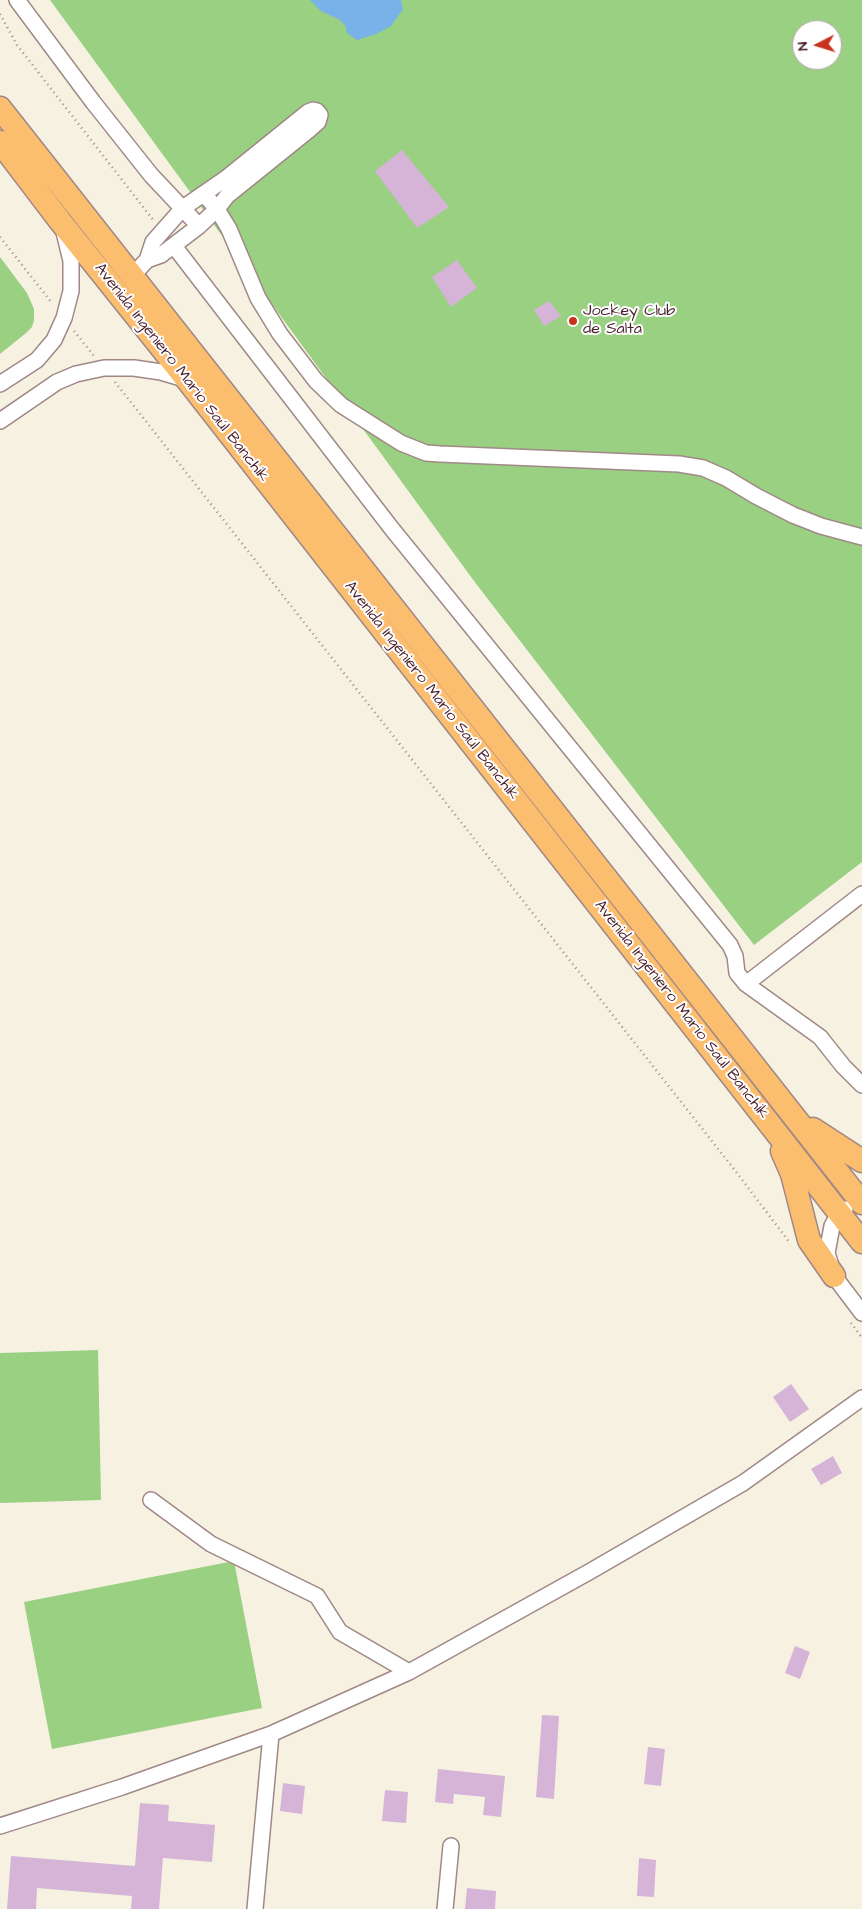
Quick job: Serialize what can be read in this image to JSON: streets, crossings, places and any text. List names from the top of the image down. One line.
{"streets":{"highway":["Avenida Ingeniero Mario Saúl Banchik"]},"places":["Jockey Club de Salta"],"north":"left"}
